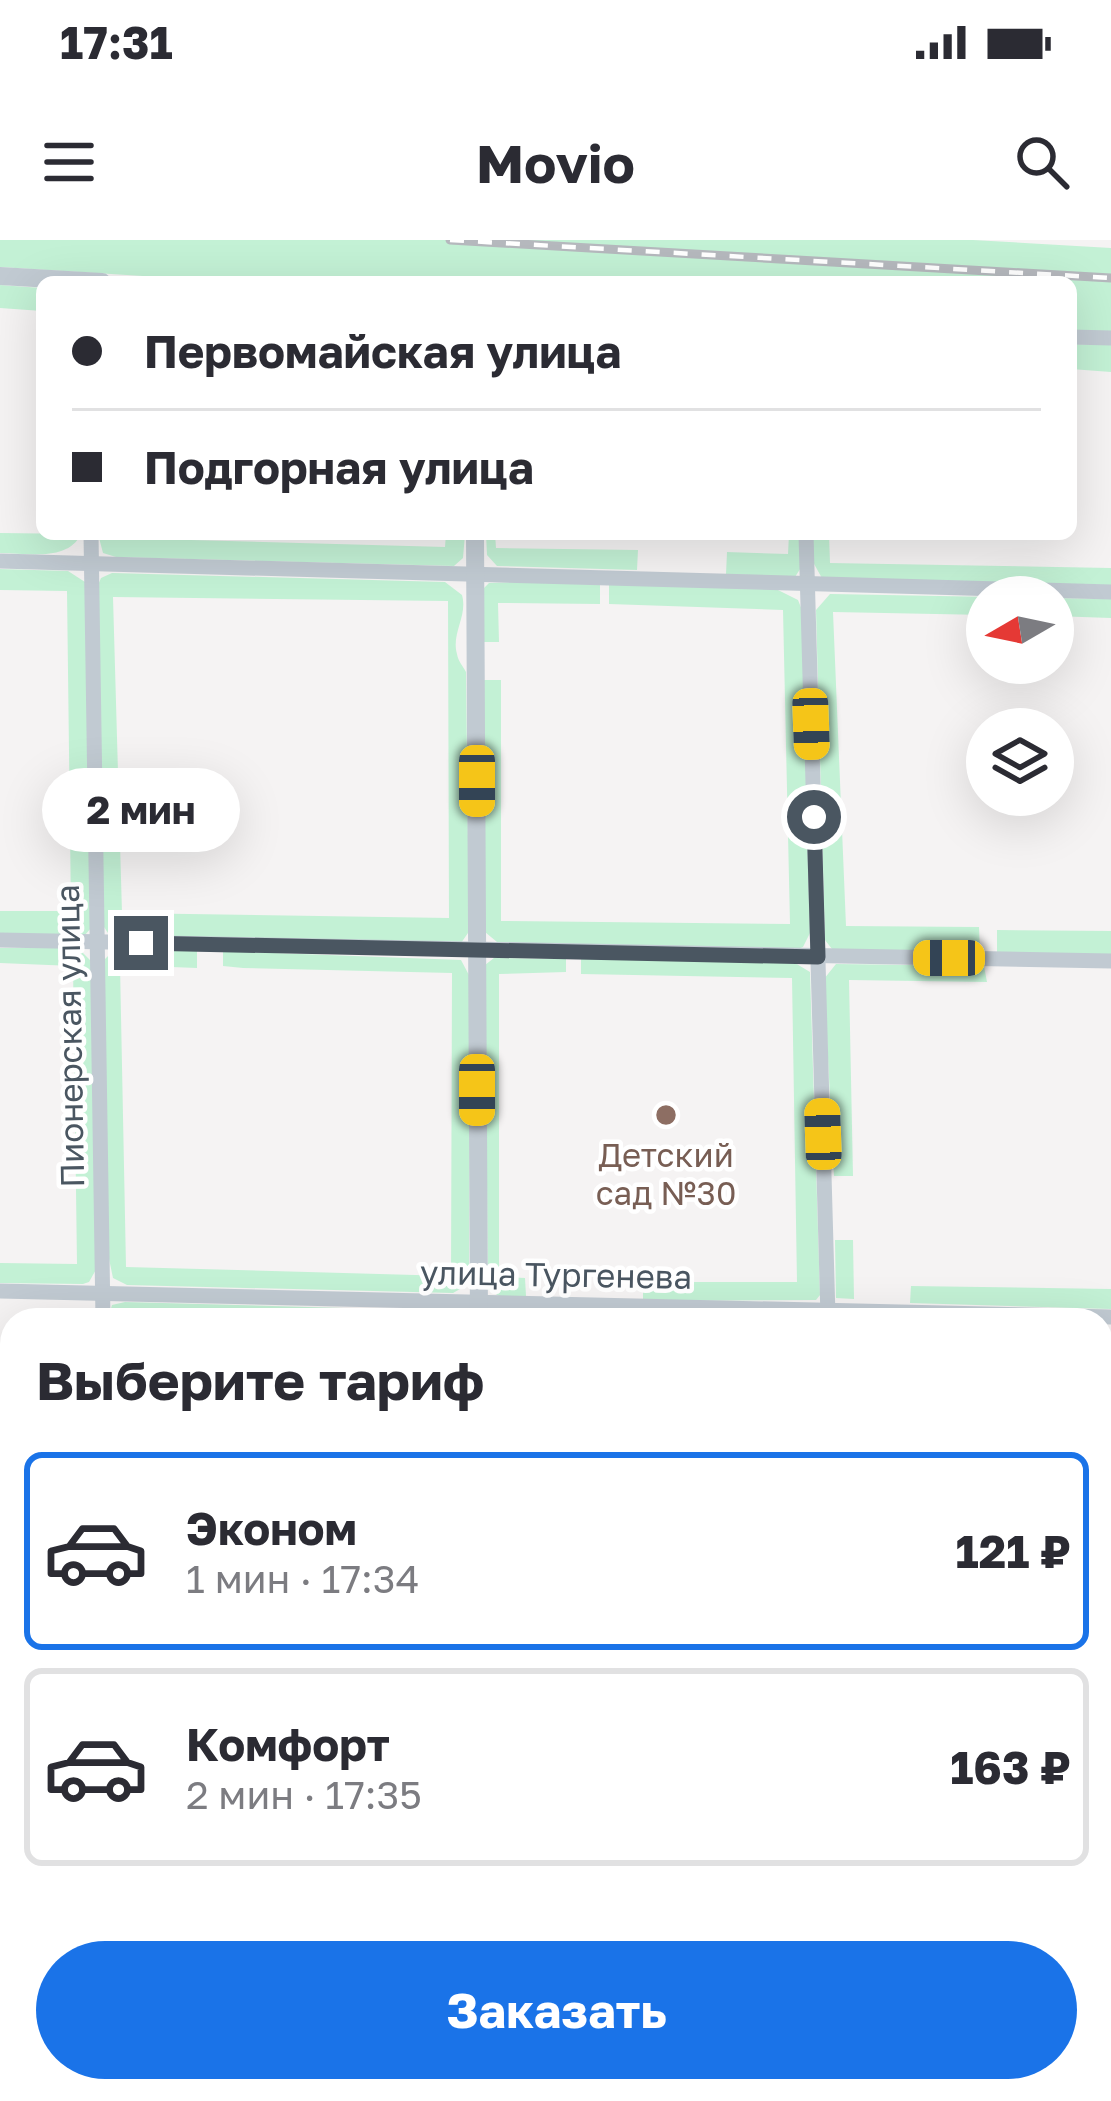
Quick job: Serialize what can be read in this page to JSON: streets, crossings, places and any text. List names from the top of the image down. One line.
{"streets":{"street":["Пионерская улица","улица Тургенева"]},"crossings":[["Пионерская улица","улица Тургенева"]],"places":["Детский сад №30"],"north":"left","page":{"status":"17:31","header":"Movio","banner":["Первомайская улица","Подгорная улица"],"bubble":"2 мин","heading":"Выберите тариф","list":[{"name":"Эконом","note":"1 мин · 17:34","value":"121 ₽"},{"name":"Комфорт","note":"2 мин · 17:35","value":"163 ₽"}],"buttons":"Заказать"}}
